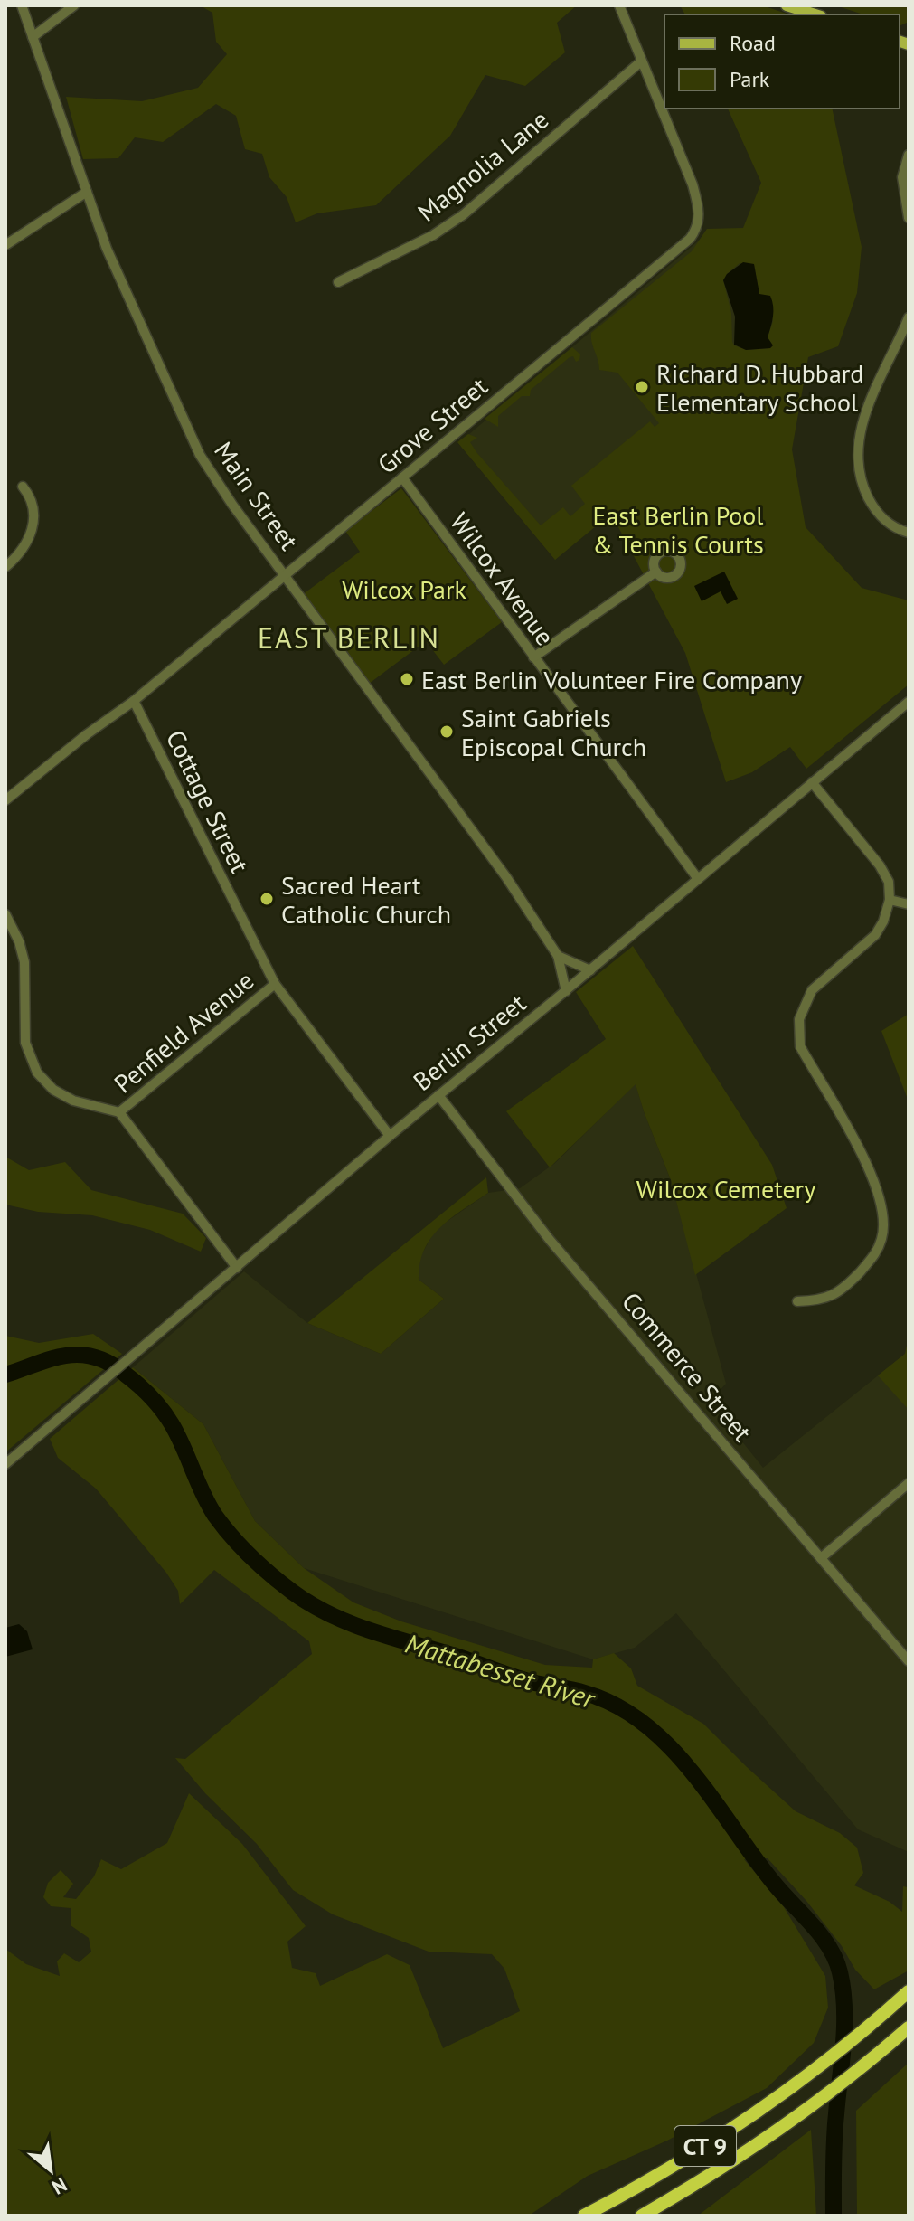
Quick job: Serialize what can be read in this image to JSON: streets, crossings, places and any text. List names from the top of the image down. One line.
{"streets":{"highway":["CT 9"],"street":["Magnolia Lane","Grove Street","Main Street","Wilcox Avenue","Cottage Street","Penfield Avenue","Berlin Street","Commerce Street"]},"crossings":[["Magnolia Lane","Grove Street"],["Grove Street","Main Street"],["Grove Street","Wilcox Avenue"],["Grove Street","Cottage Street"],["Main Street","Berlin Street"],["Wilcox Avenue","Berlin Street"],["Cottage Street","Penfield Avenue"],["Cottage Street","Berlin Street"],["Berlin Street","Commerce Street"]],"districts":["EAST BERLIN"],"water":["Mattabesset River"],"parks":["East Berlin Pool & Tennis Courts","Wilcox Park","Wilcox Cemetery"],"places":["Richard D. Hubbard Elementary School","East Berlin Volunteer Fire Company","Saint Gabriels Episcopal Church","Sacred Heart Catholic Church"],"legend":["Road","Park"],"north":"bottom right"}
